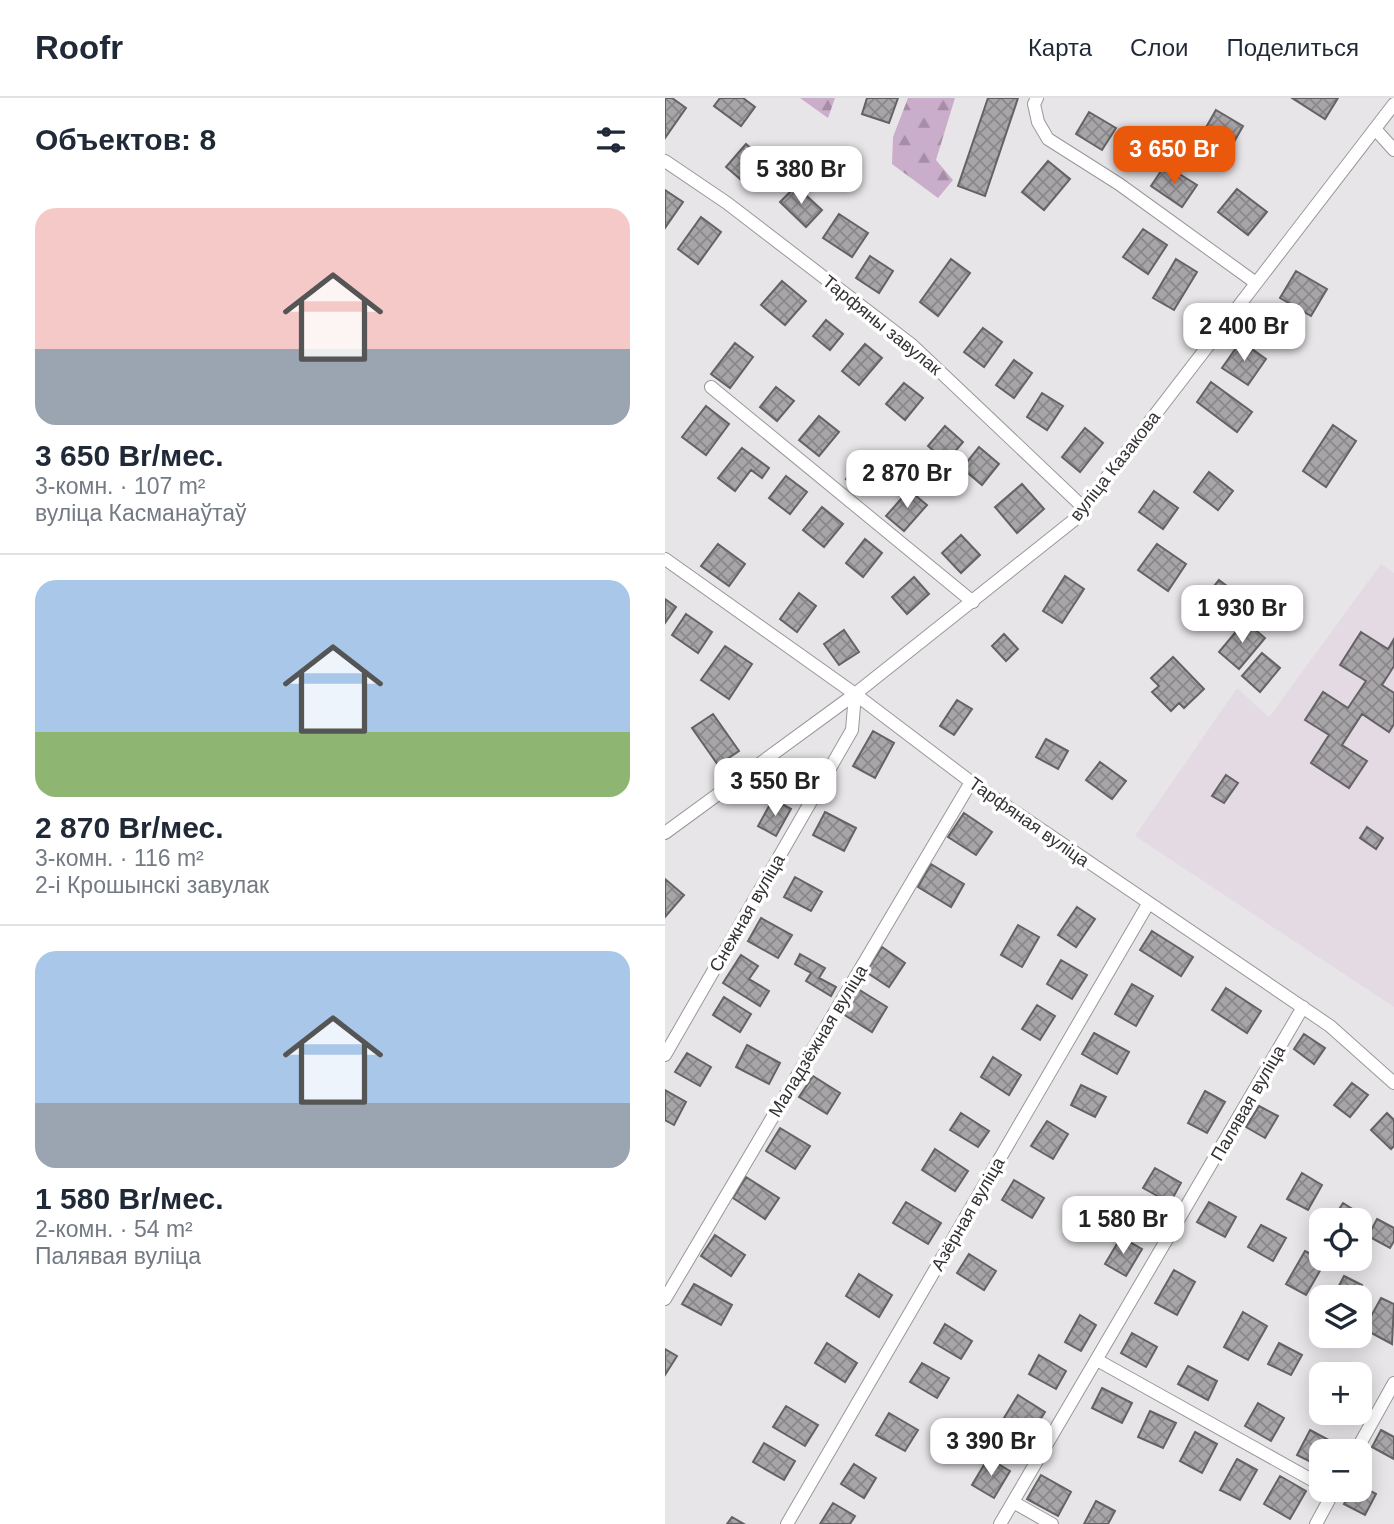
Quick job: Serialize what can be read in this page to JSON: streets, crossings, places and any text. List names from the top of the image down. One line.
{"streets":{"street":["Тарфяны завулак","вуліца Казакова","Тарфяная вуліца","Снежная вуліца","Маладзёжная вуліца","Палявая вуліца","Азёрная вуліца"]},"crossings":[["Тарфяны завулак","вуліца Казакова"],["вуліца Казакова","Тарфяная вуліца"],["вуліца Казакова","Снежная вуліца"],["Тарфяная вуліца","Снежная вуліца"],["Тарфяная вуліца","Маладзёжная вуліца"],["Тарфяная вуліца","Палявая вуліца"],["Тарфяная вуліца","Азёрная вуліца"]],"page":{"header":"Roofr","nav":["Карта","Слои","Поделиться"],"heading":"Объектов: 8","price":["3 650 Br","5 380 Br","2 400 Br","2 870 Br","1 930 Br","3 550 Br","1 580 Br","3 390 Br"],"list":[{"name":"3 650 Br/мес.","note":"3-комн. · 107 m² · вуліца Касманаўтаў"},{"name":"2 870 Br/мес.","note":"3-комн. · 116 m² · 2-і Крошынскі завулак"},{"name":"1 580 Br/мес.","note":"2-комн. · 54 m² · Палявая вуліца"}],"map_buttons":["+","−"]}}
